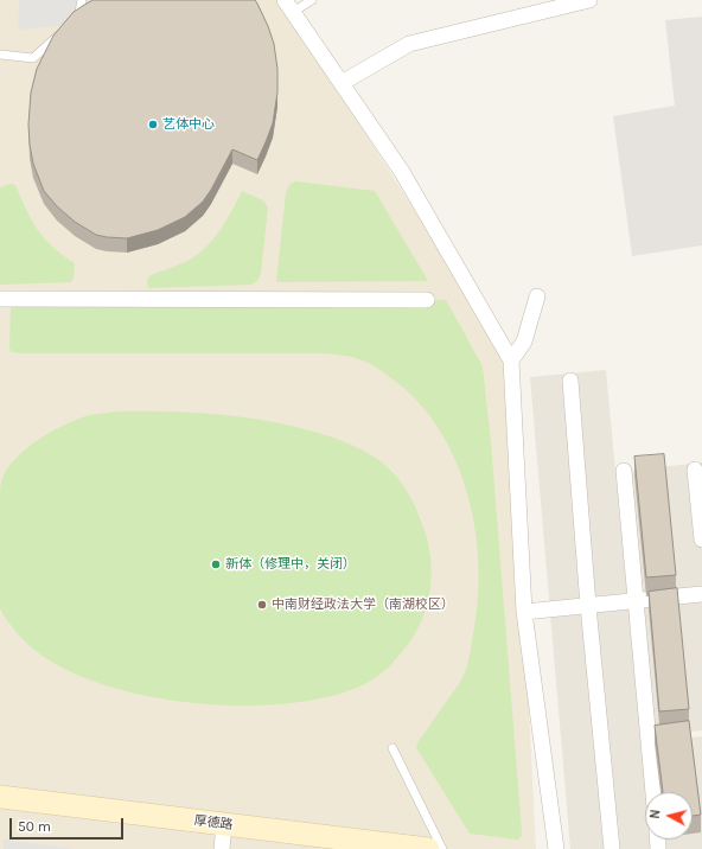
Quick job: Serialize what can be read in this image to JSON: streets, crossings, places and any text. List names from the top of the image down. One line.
{"streets":{"street":["厚德路"]},"places":["艺体中心","新体（修理中，关闭）","中南财经政法大学（南湖校区）"],"scale_bar":"50 m","north":"left"}
